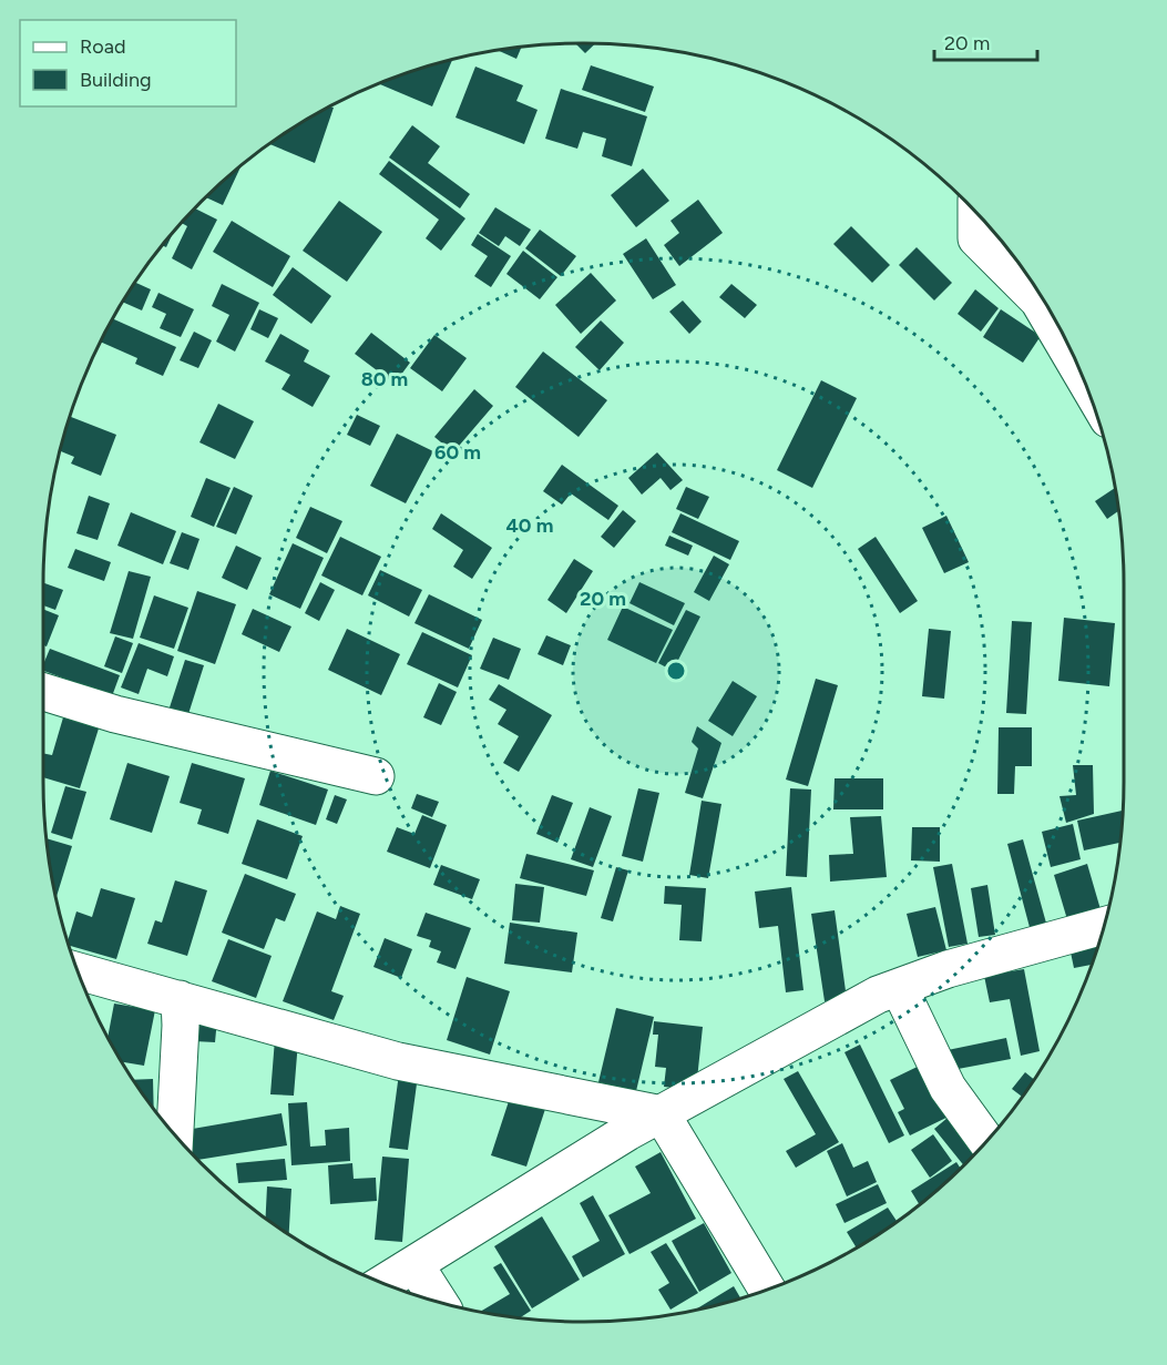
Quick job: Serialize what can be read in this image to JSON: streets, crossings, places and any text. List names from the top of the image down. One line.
{"legend":["Road","Building"],"scale_bar":"20 m","rings":["80 m","60 m","40 m","20 m"]}
